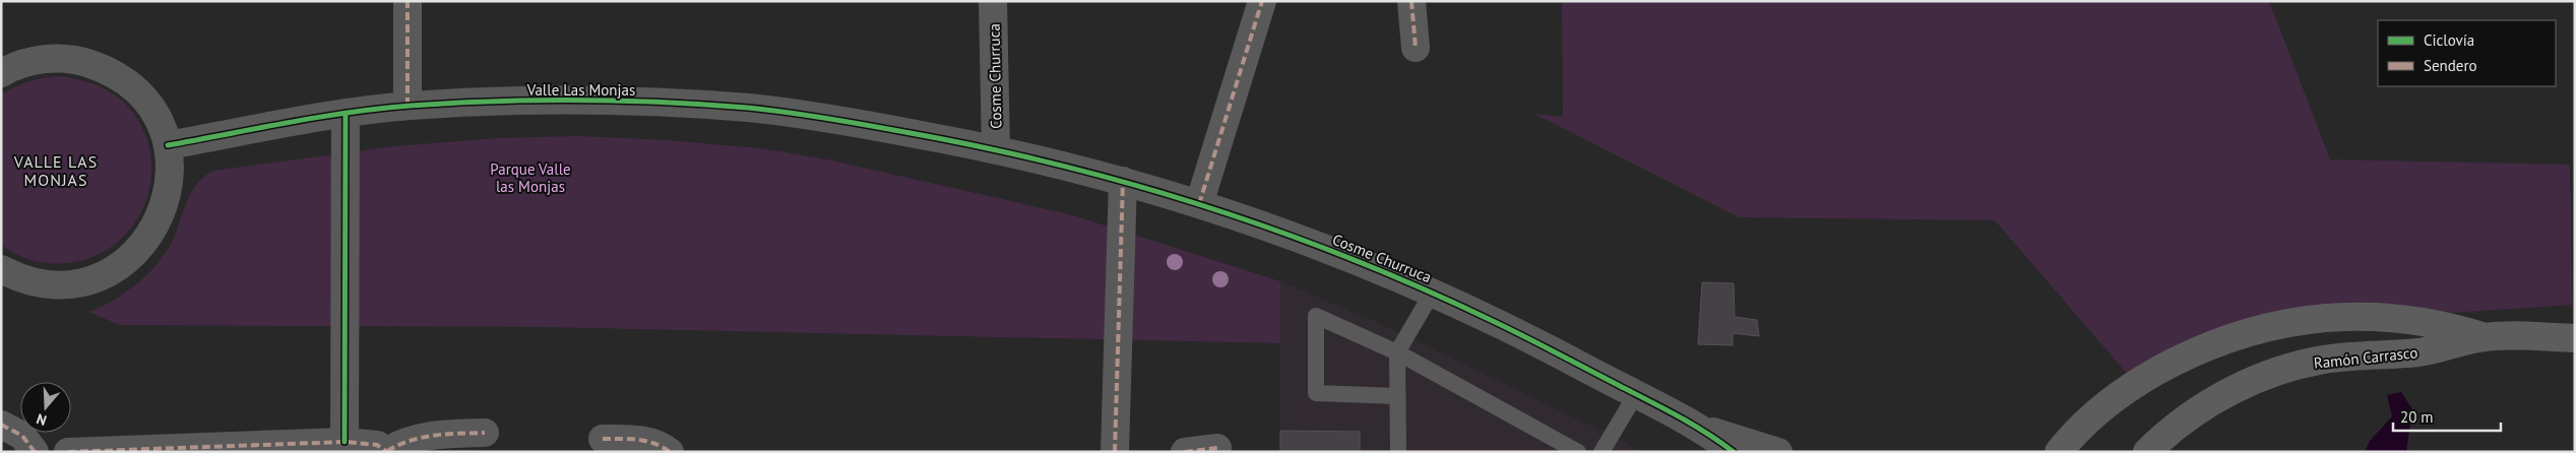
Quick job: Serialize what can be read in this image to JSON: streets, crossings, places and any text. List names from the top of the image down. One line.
{"streets":{"main road":["Ramón Carrasco"],"street":["Cosme Churruca","Valle Las Monjas"]},"crossings":[["Cosme Churruca","Valle Las Monjas"]],"districts":["VALLE LAS MONJAS"],"parks":["Parque Valle las Monjas"],"legend":["Ciclovía","Sendero"],"scale_bar":"20 m","north":"bottom"}
